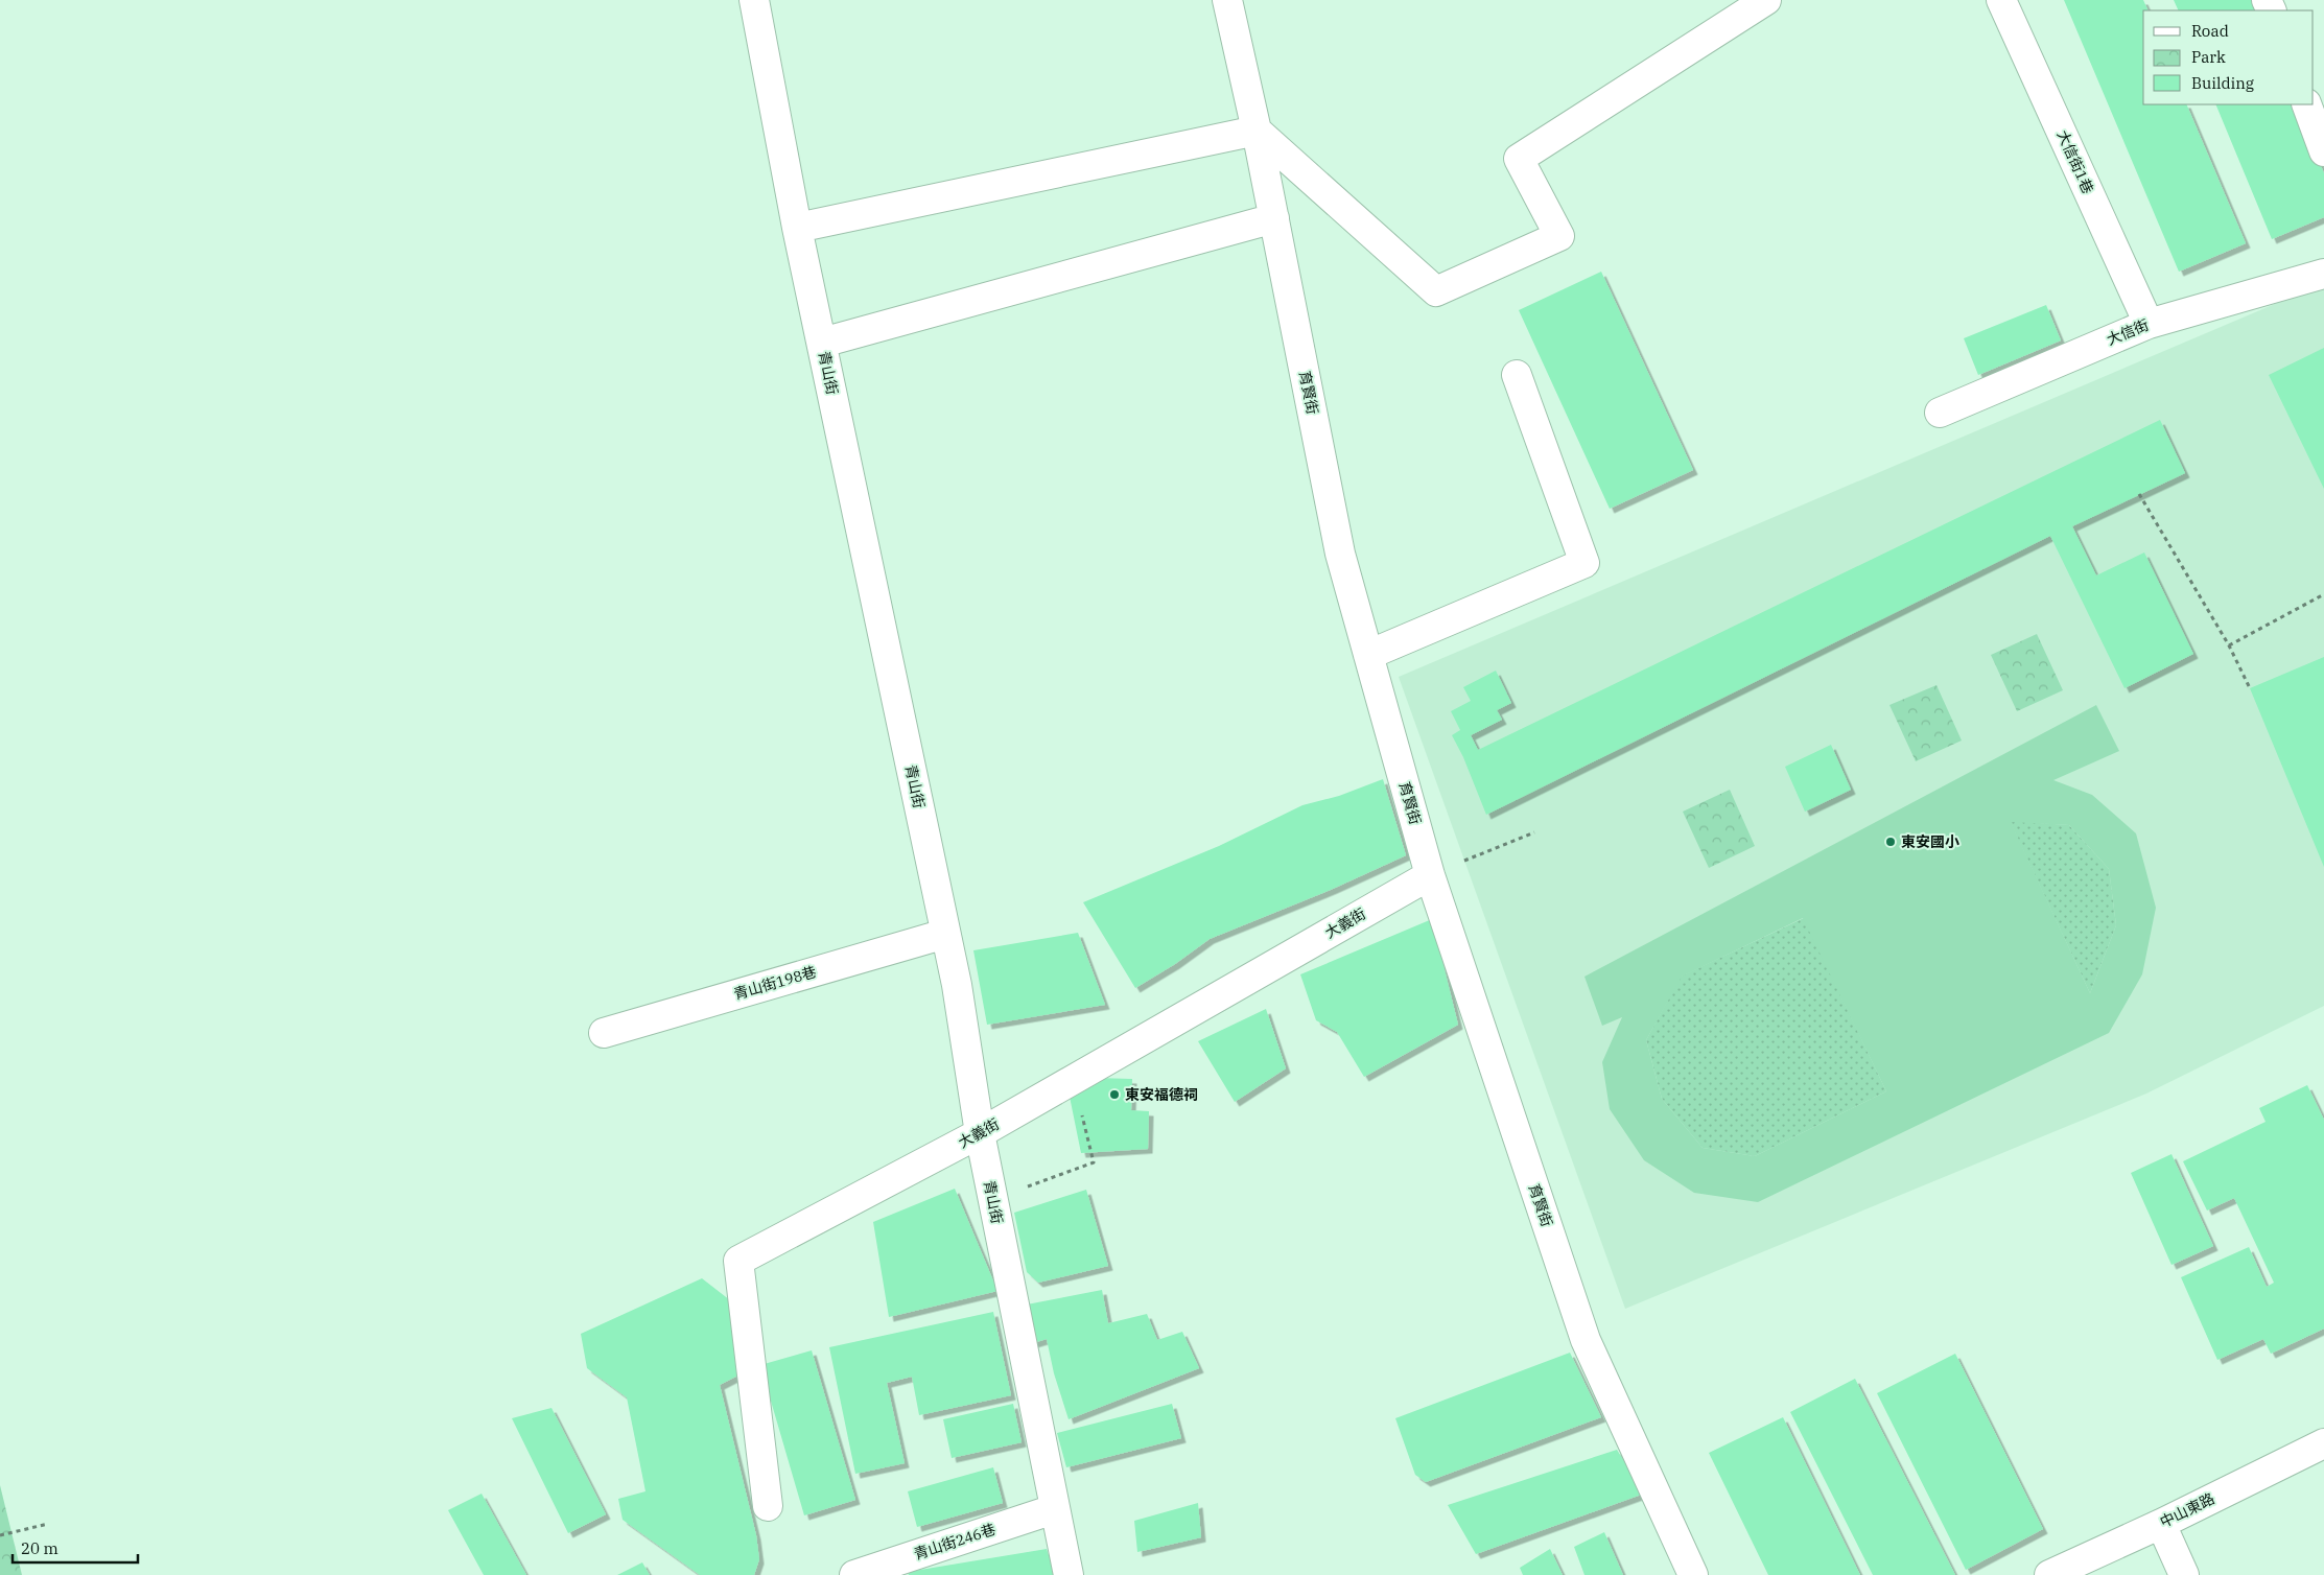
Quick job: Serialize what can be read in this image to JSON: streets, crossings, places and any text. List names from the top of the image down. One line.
{"streets":{"street":["大信街1巷","大信街","青山街","育賢街","大義街","青山街198巷","中山東路","青山街246巷"]},"crossings":[["大信街1巷","大信街"],["青山街","大義街"],["青山街","青山街198巷"],["青山街","青山街246巷"],["育賢街","大義街"]],"places":["東安國小","東安福德祠"],"legend":["Road","Park","Building"],"scale_bar":"20 m"}
